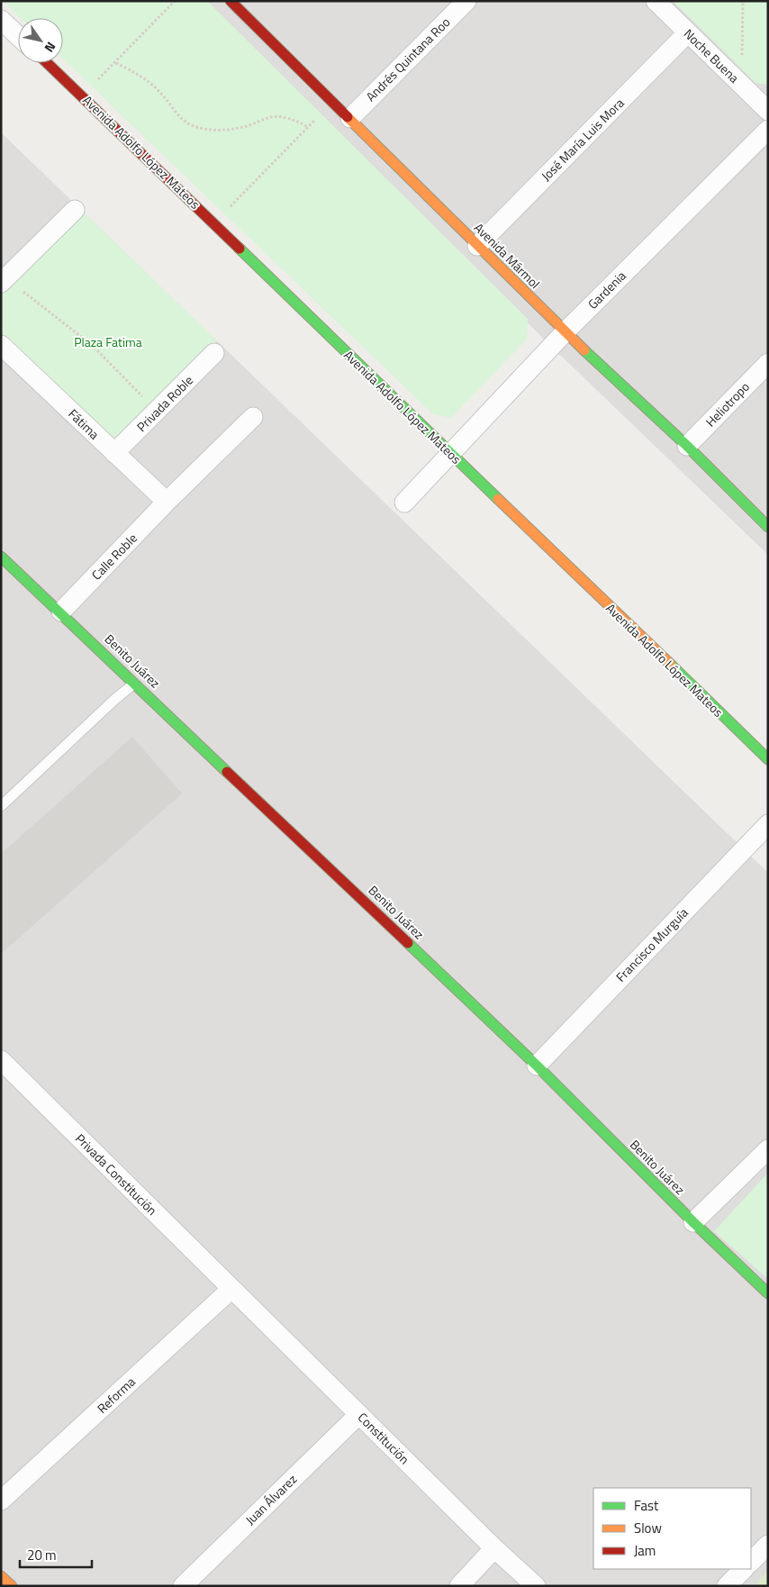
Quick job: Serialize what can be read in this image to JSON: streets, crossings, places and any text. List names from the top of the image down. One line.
{"streets":{"street":["Noche Buena","Andrés Quintana Roo","José María Luis Mora","Avenida Adolfo López Mateos","Avenida Mármol","Gardenia","Privada Roble","Heliotropo","Fátima","Calle Roble","Benito Juárez","Francisco Murguía","Privada Constitución","Reforma","Constitución","Juan Álvarez"]},"crossings":[["Noche Buena","José María Luis Mora"],["Andrés Quintana Roo","Avenida Mármol"],["José María Luis Mora","Avenida Mármol"],["Avenida Adolfo López Mateos","Gardenia"],["Avenida Mármol","Gardenia"],["Avenida Mármol","Heliotropo"],["Privada Roble","Fátima"],["Fátima","Calle Roble"],["Calle Roble","Benito Juárez"],["Benito Juárez","Francisco Murguía"],["Privada Constitución","Reforma"],["Privada Constitución","Constitución"],["Reforma","Constitución"],["Constitución","Juan Álvarez"]],"parks":["Plaza Fatima"],"legend":["Fast","Slow","Jam"],"scale_bar":"20 m","north":"bottom right"}
